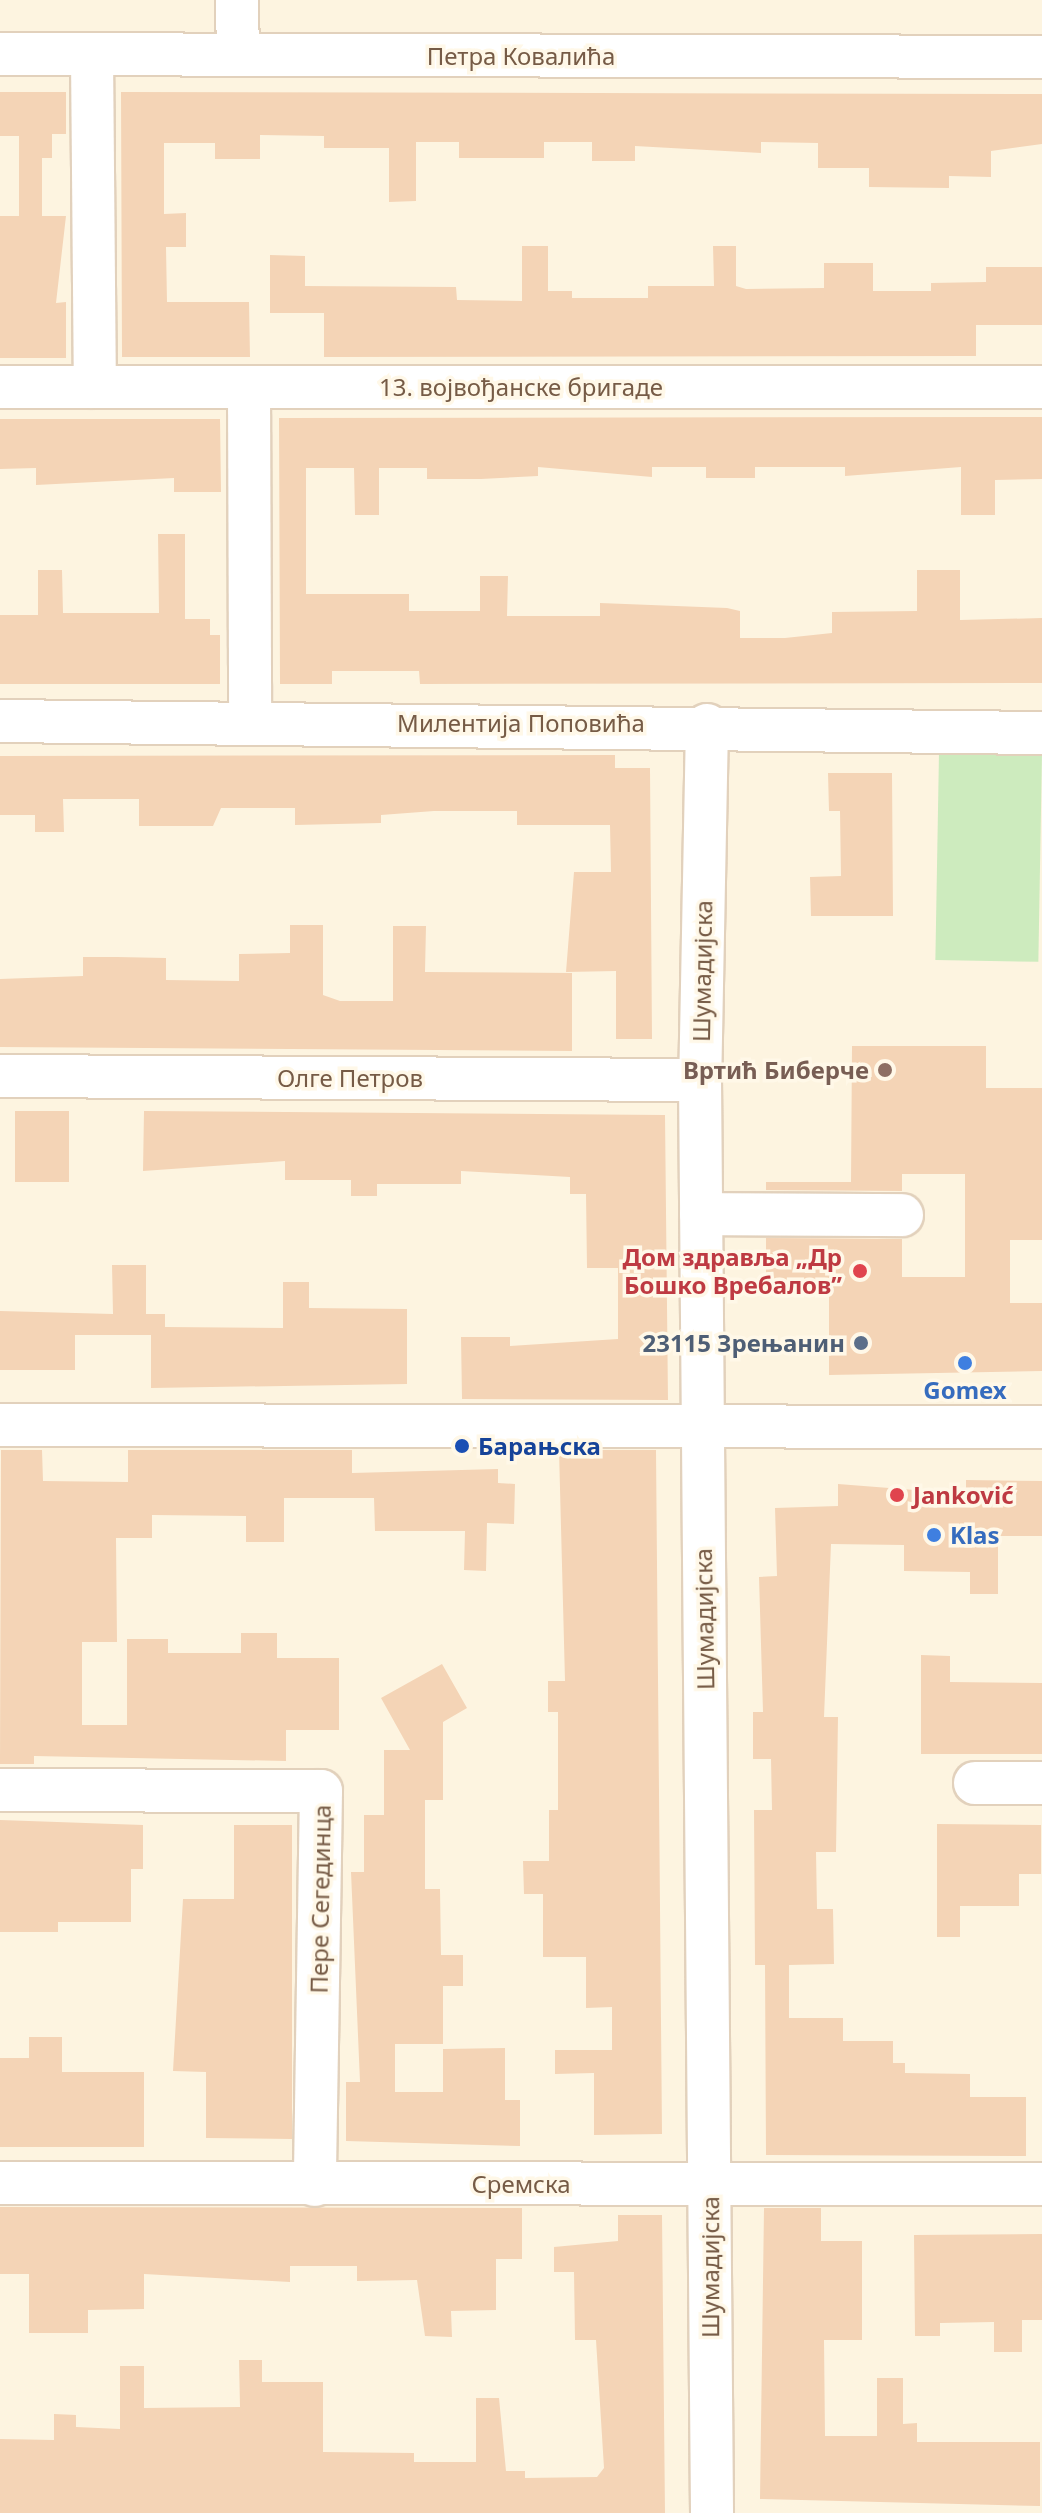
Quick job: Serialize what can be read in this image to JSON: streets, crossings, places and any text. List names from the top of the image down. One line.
{"streets":{"street":["Петра Ковалића","13. војвођанске бригаде","Милентија Поповића","Шумадијска","Олге Петров","Пере Сегединца","Сремска"]},"crossings":[["Милентија Поповића","Шумадијска"],["Шумадијска","Олге Петров"],["Шумадијска","Сремска"],["Пере Сегединца","Сремска"]],"places":["Вртић Биберче","Дом здравља „Др Бошко Вребалов”","23115 Зрењанин","Gomex","Барањска","Janković","Klas"]}
